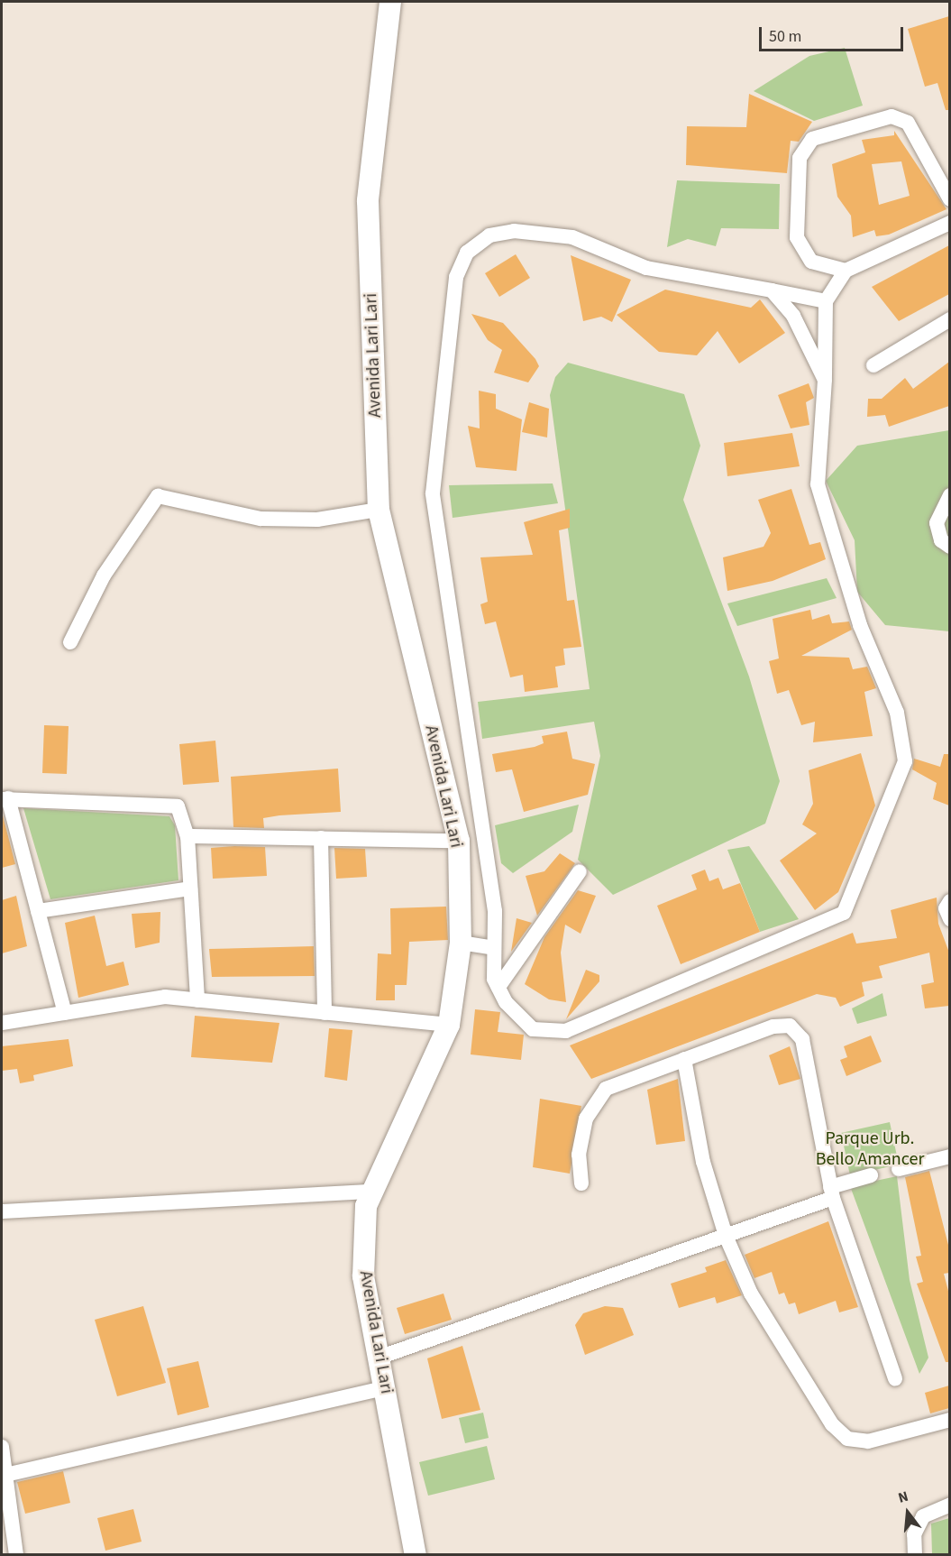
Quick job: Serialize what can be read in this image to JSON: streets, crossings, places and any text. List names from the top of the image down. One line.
{"streets":{"street":["Avenida Lari Lari"]},"parks":["Parque Urb. Bello Amancer"],"scale_bar":"50 m","north":"top"}
